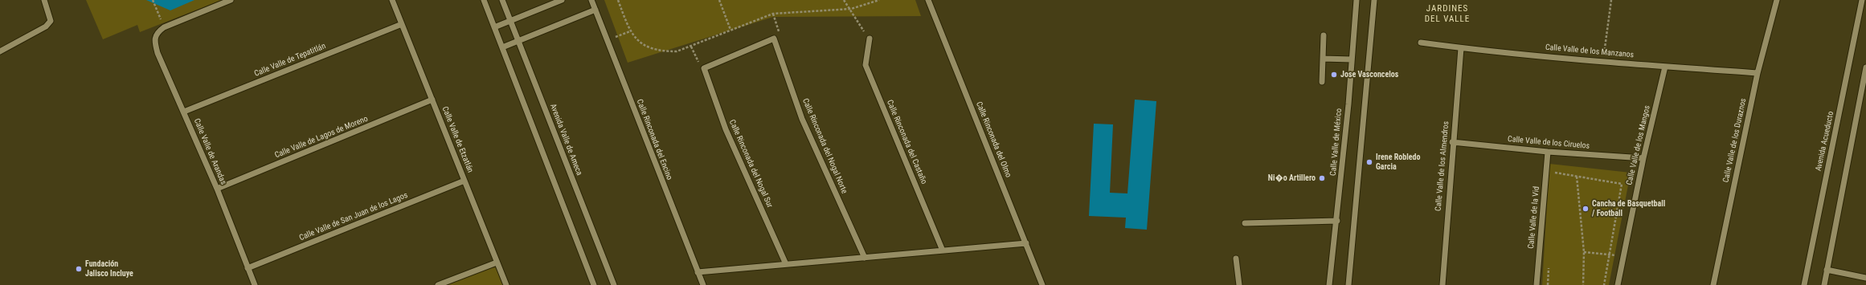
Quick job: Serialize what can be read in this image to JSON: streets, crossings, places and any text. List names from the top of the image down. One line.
{"streets":{"street":["Calle Valle de los Manzanos","Calle Valle de Tepatitlán","Calle Valle de Lagos de Moreno","Calle Valle de Etzatlán","Avenida Valle de Ameca","Calle Rinconada del Encino","Calle Rinconada del Olmo","Calle Valle de los Duraznos","Avenida Acueducto","Calle Rinconada del Castaño","Calle Valle de México","Calle Valle de los Ciruelos","Calle Valle de los Mangos","Calle Rinconada del Nogal Norte","Calle Valle de Arandas","Calle Rinconada del Nogal Sur","Calle Valle de los Almendros","Calle Valle de San Juan de los Lagos","Calle Valle de la Vid"]},"crossings":[["Calle Valle de los Manzanos","Calle Valle de los Duraznos"],["Calle Valle de los Manzanos","Calle Valle de los Mangos"],["Calle Valle de los Manzanos","Calle Valle de los Almendros"],["Calle Valle de Tepatitlán","Calle Valle de Etzatlán"],["Calle Valle de Tepatitlán","Calle Valle de Arandas"],["Calle Valle de Lagos de Moreno","Calle Valle de Etzatlán"],["Calle Valle de Lagos de Moreno","Calle Valle de Arandas"],["Calle Valle de Etzatlán","Calle Valle de San Juan de los Lagos"],["Calle Valle de los Ciruelos","Calle Valle de los Mangos"],["Calle Valle de los Ciruelos","Calle Valle de los Almendros"],["Calle Valle de los Ciruelos","Calle Valle de la Vid"],["Calle Valle de Arandas","Calle Valle de San Juan de los Lagos"]],"districts":["JARDINES DEL VALLE"],"places":["Jose Vasconcelos","Irene Robledo Garcia","Ni�o Artillero","Cancha de Basquetball / Football","Fundación Jalisco Incluye"]}
